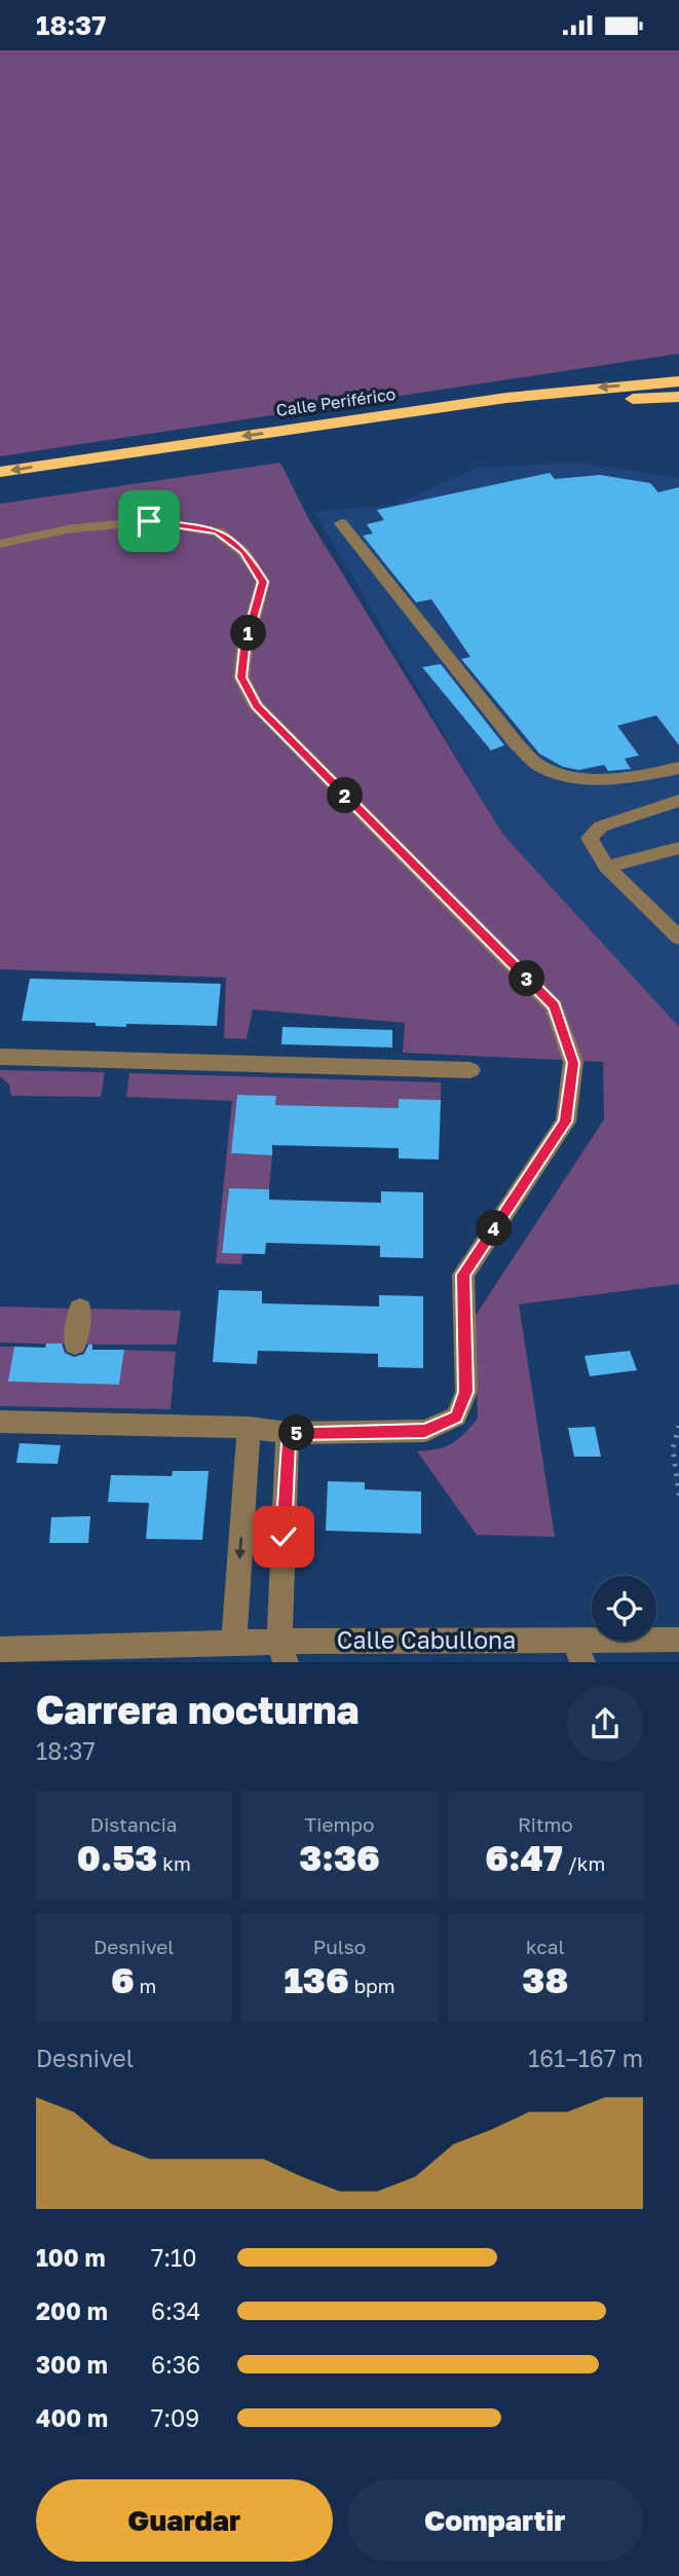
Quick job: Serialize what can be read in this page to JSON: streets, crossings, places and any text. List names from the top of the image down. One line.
{"streets":{"highway":["Calle Periférico"],"street":["Calle Cabullona"]},"page":{"status":"18:37","pins":["1","2","3","4","5"],"heading":["Carrera nocturna","18:37"],"stats":[["Distancia","0.53 km"],["Tiempo","3:36"],["Ritmo","6:47 /km"],["Desnivel","6 m"],["Pulso","136 bpm"],["kcal","38"]],"chart":["Desnivel","161–167 m"],"list":[{"name":"100 m","note":"7:10"},{"name":"200 m","note":"6:34"},{"name":"300 m","note":"6:36"},{"name":"400 m","note":"7:09"}],"buttons":["Guardar","Compartir"]}}
